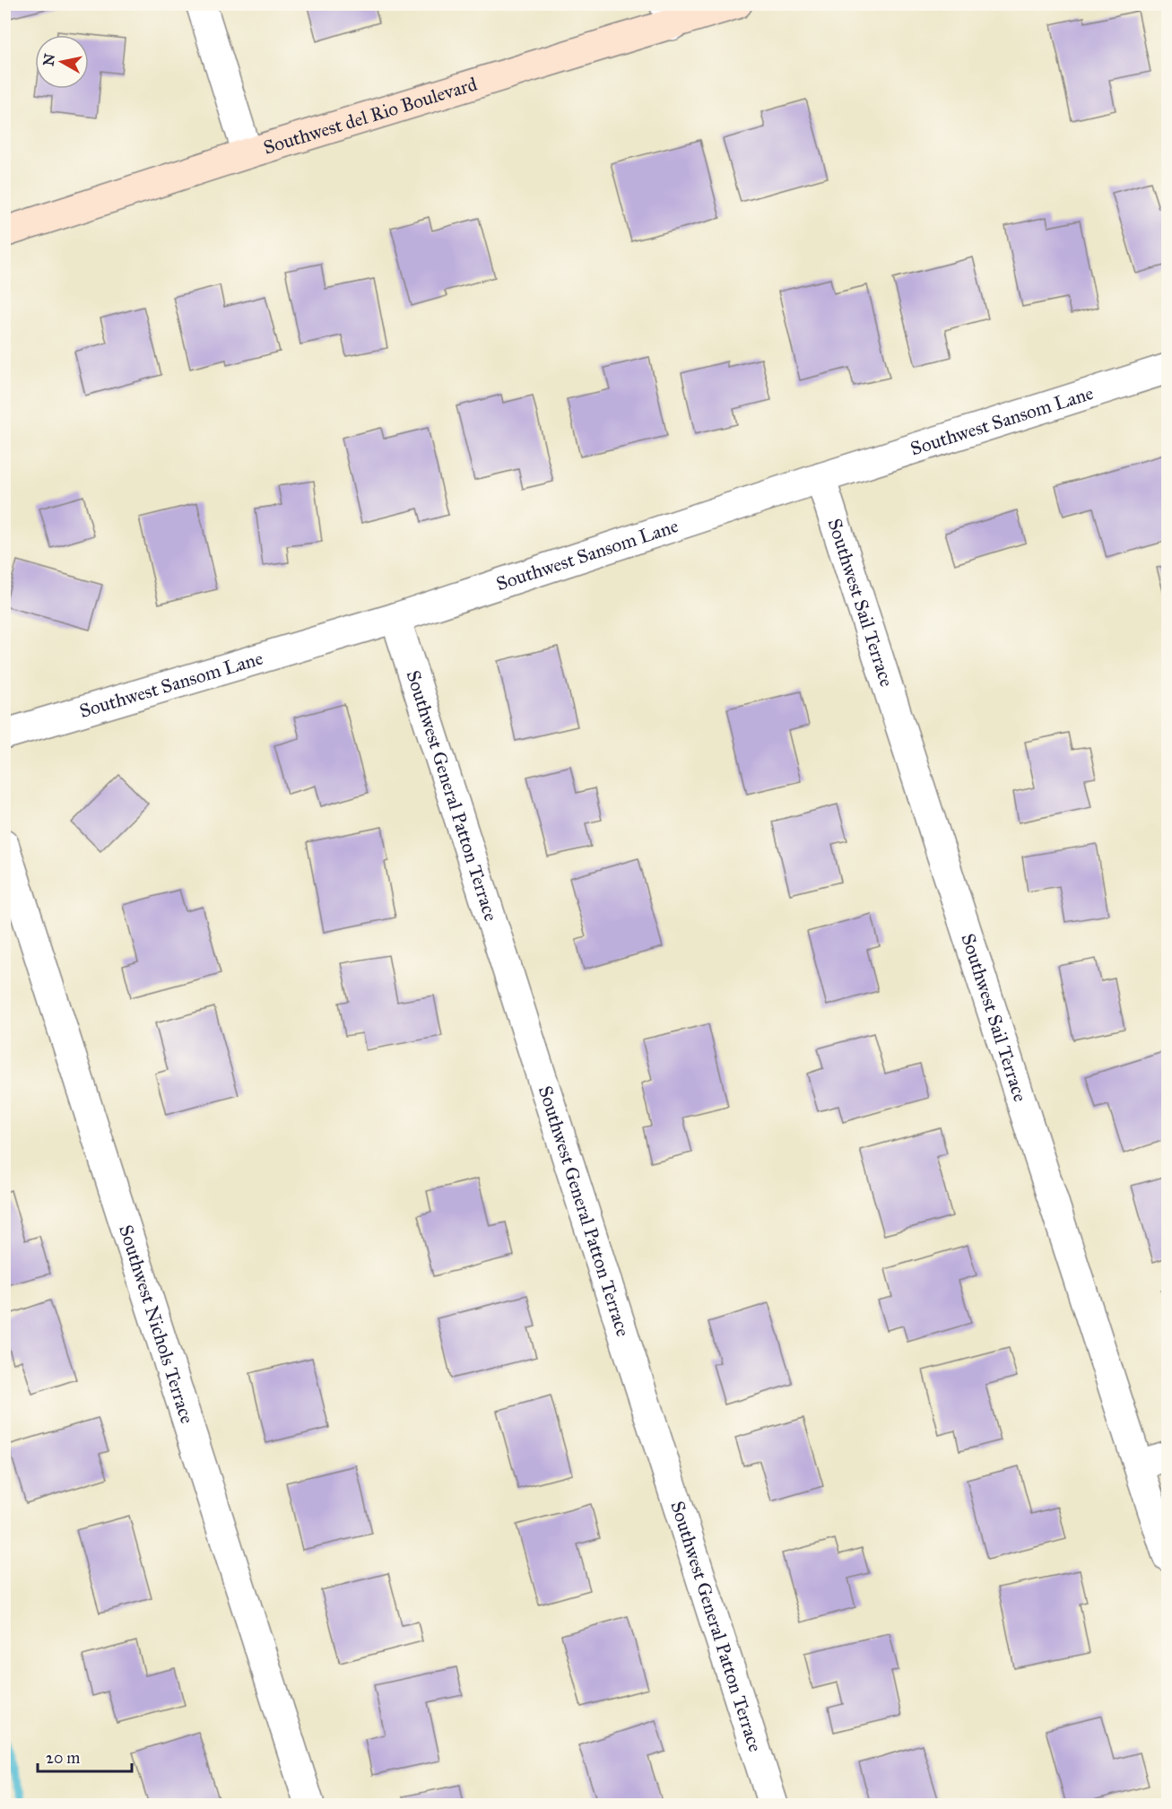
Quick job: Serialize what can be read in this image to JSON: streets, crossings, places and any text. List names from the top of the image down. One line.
{"streets":{"street":["Southwest del Rio Boulevard","Southwest Sansom Lane","Southwest Sail Terrace","Southwest General Patton Terrace","Southwest Nichols Terrace"]},"crossings":[["Southwest Sansom Lane","Southwest Sail Terrace"],["Southwest Sansom Lane","Southwest General Patton Terrace"]],"scale_bar":"20 m","north":"left"}
